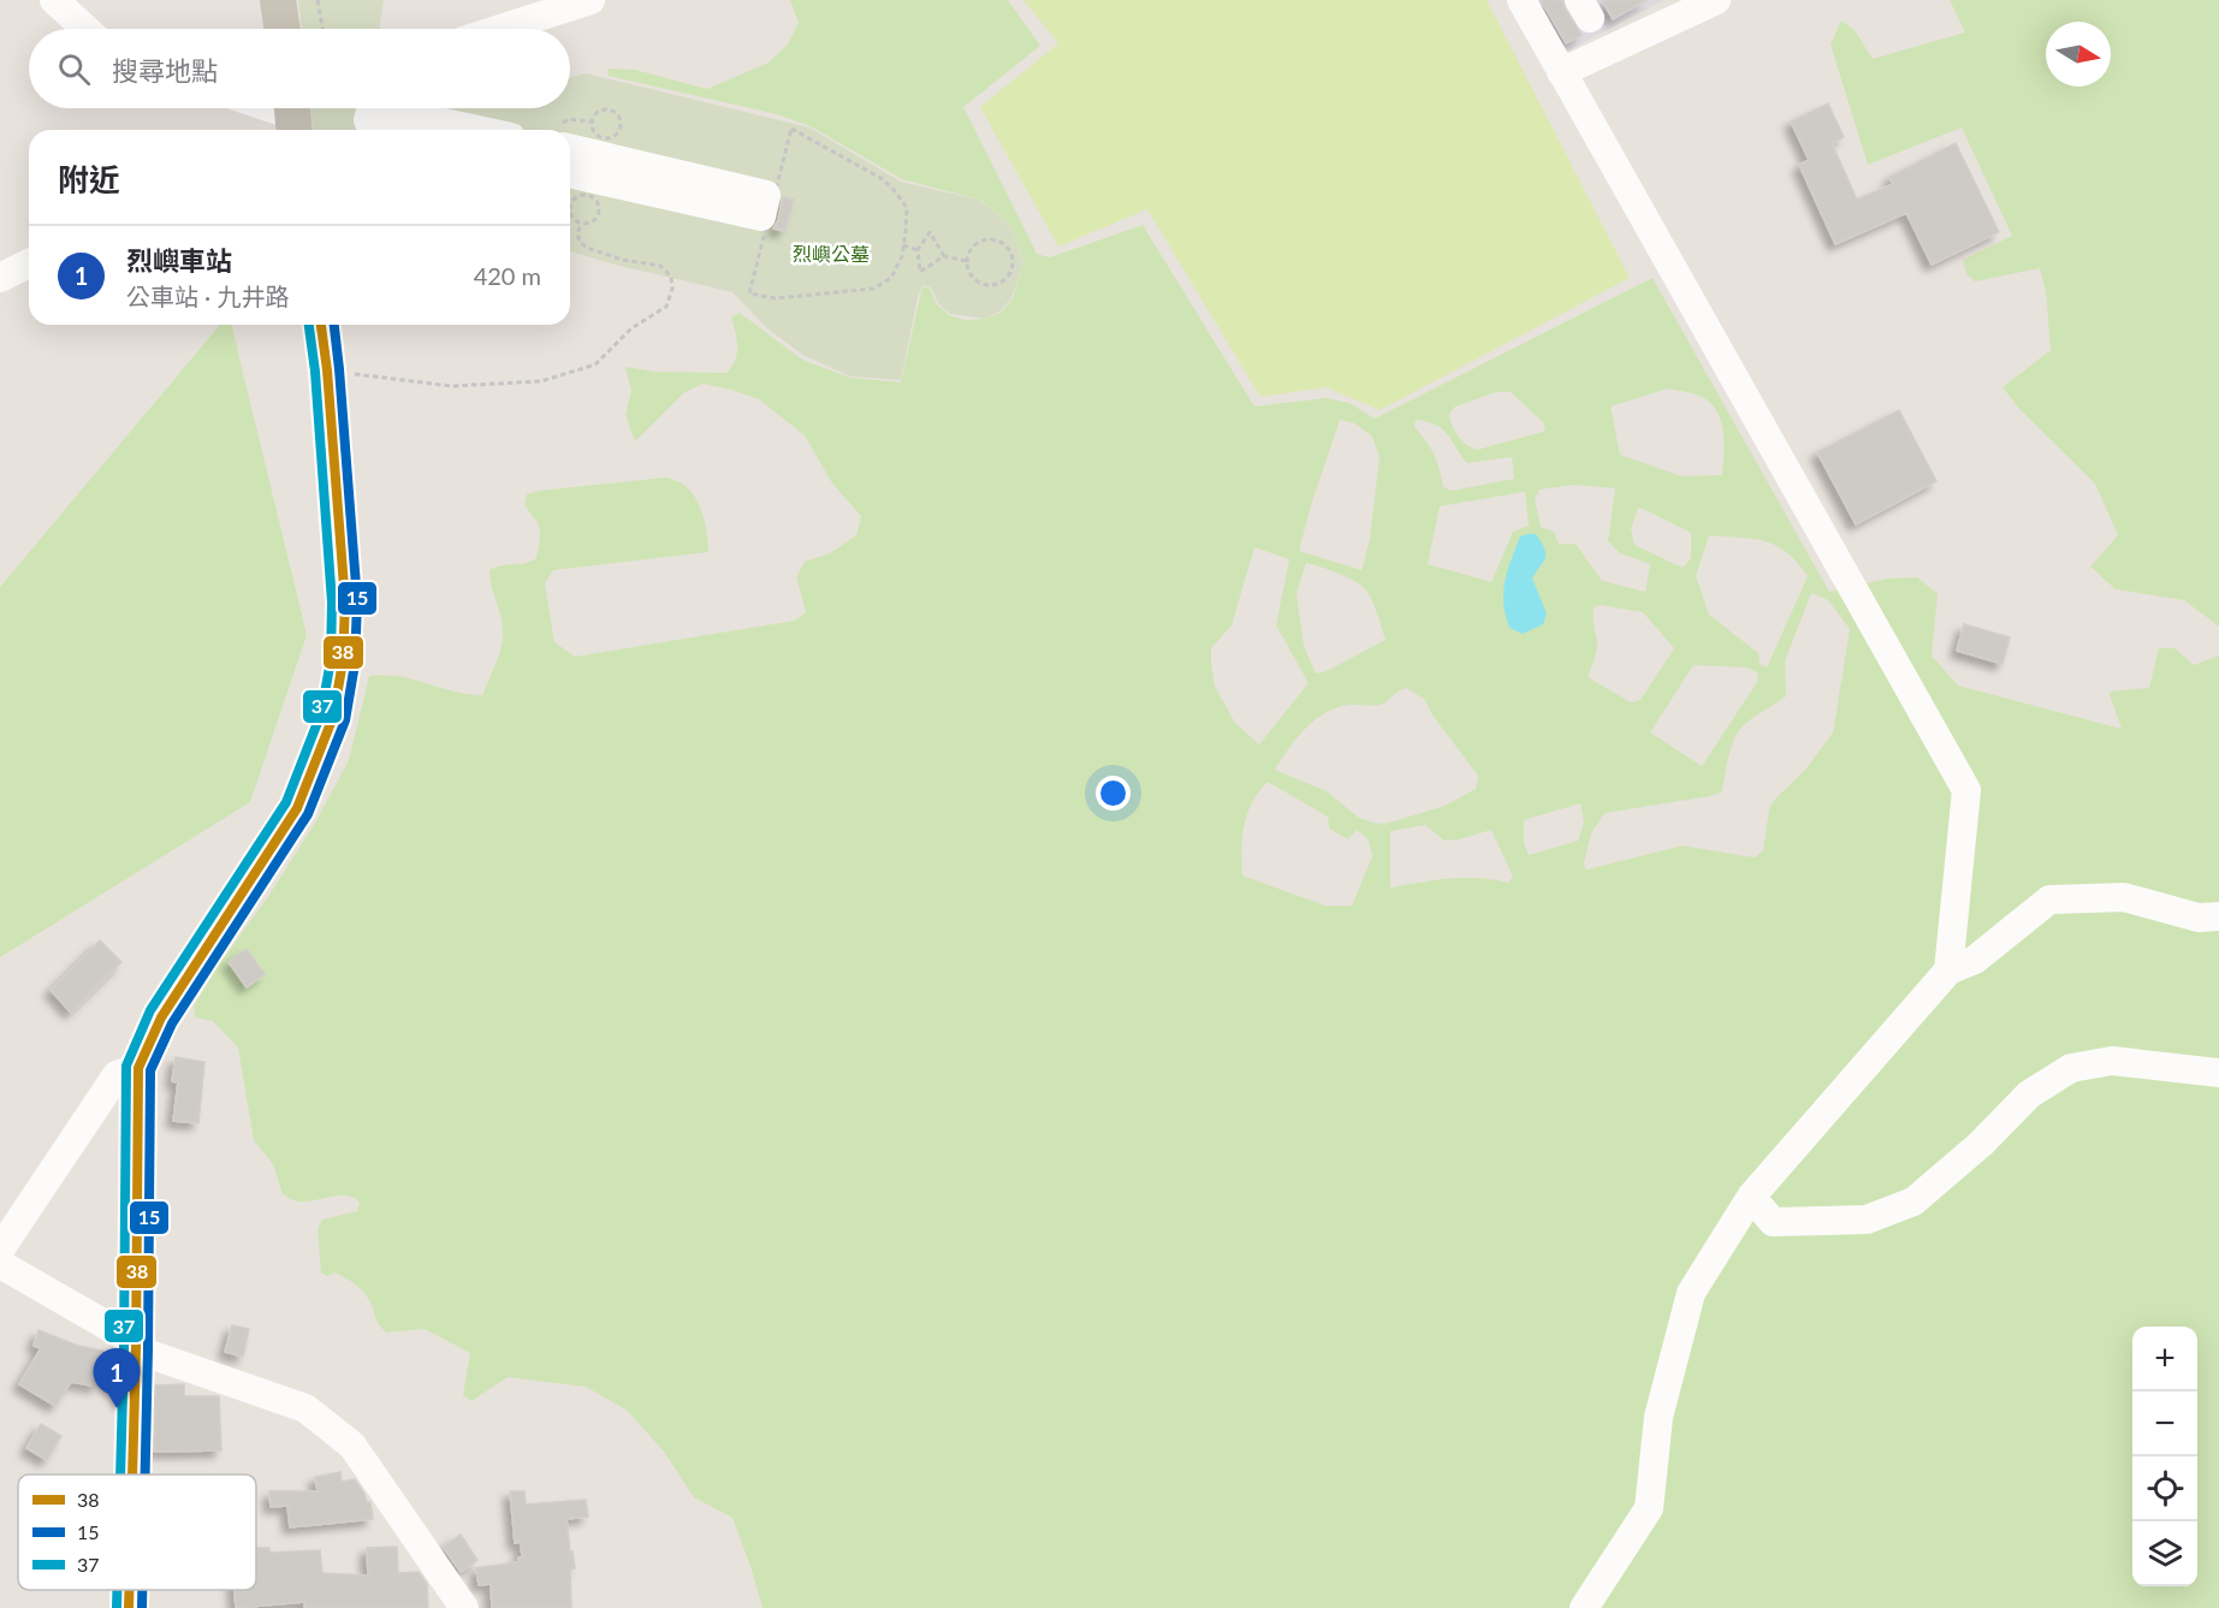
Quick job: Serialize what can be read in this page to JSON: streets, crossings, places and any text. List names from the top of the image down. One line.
{"parks":["烈嶼公墓"],"lines":["transit line 38","transit line 15","transit line 37"],"legend":["38","15","37"],"north":"right","page":{"search":"搜尋地點","heading":"附近","list":[{"mark":"1","name":"烈嶼車站","note":"公車站 · 九井路","value":"420 m"}],"map_buttons":["+","−"],"pins":"1"}}
